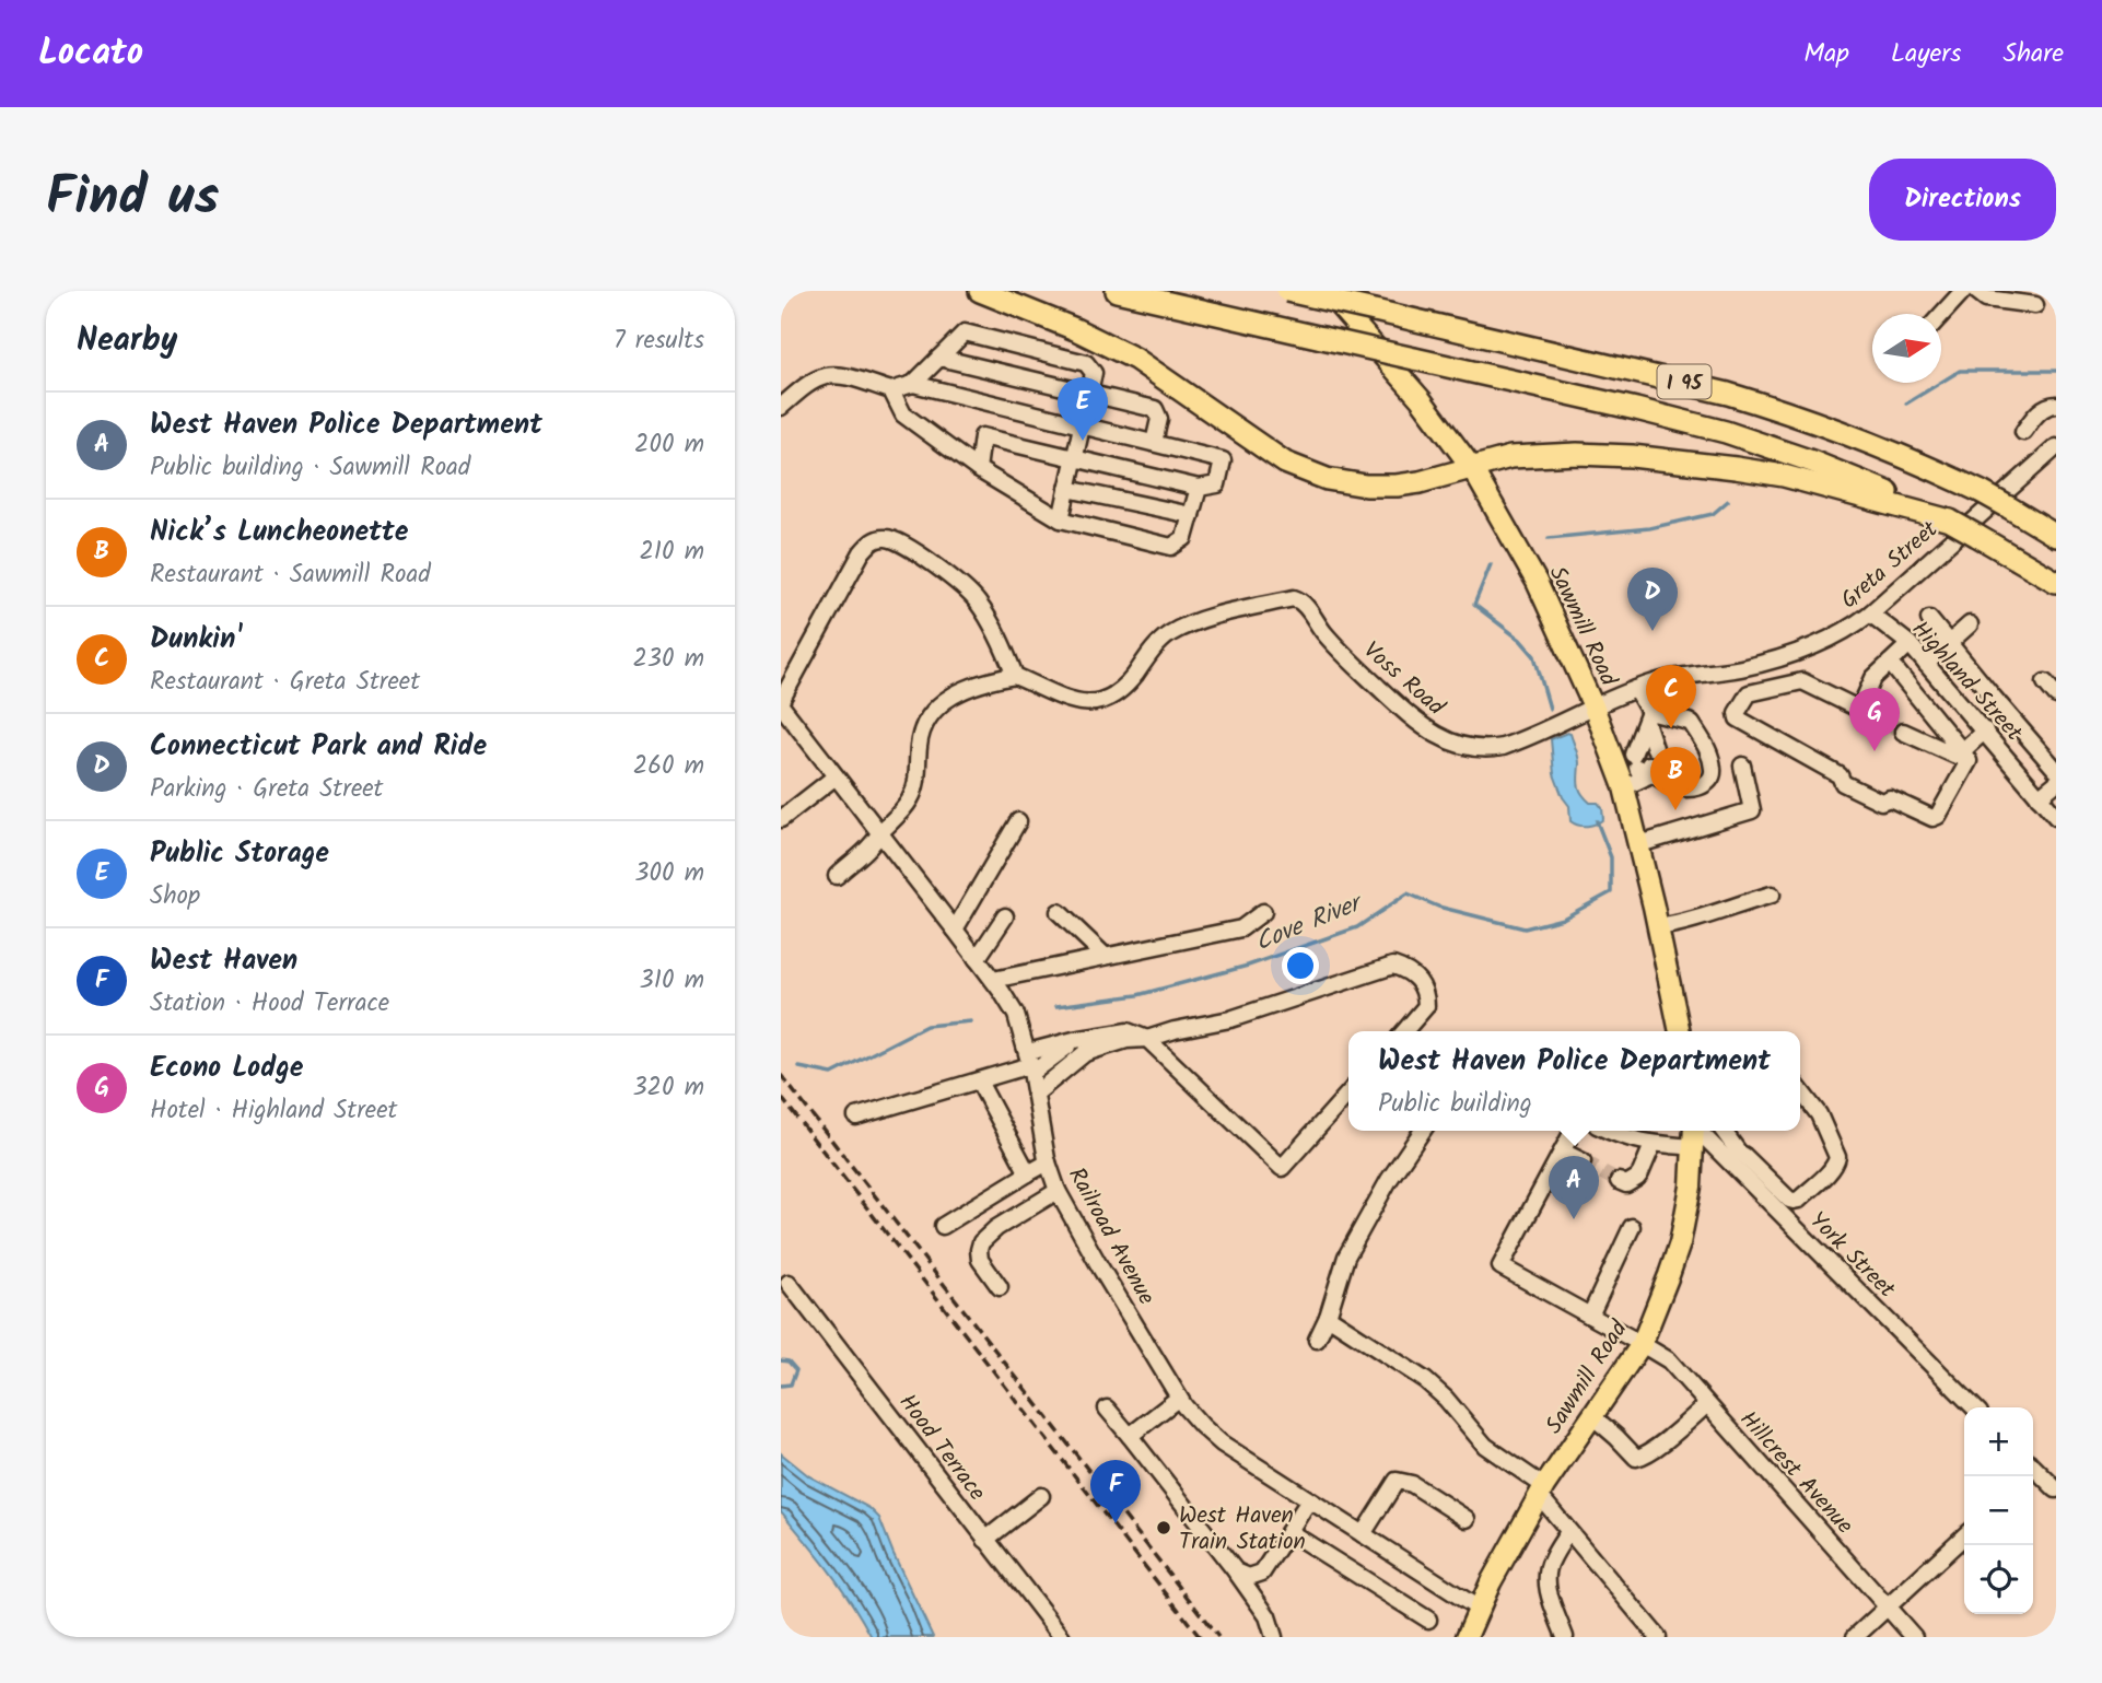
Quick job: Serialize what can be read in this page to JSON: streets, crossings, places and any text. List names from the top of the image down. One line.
{"streets":{"highway":["I 95"],"main road":["Sawmill Road"],"street":["Greta Street","Voss Road","Highland Street","Railroad Avenue","York Street","Hood Terrace","Hillcrest Avenue"]},"crossings":[["Greta Street","Sawmill Road"],["Greta Street","Voss Road"],["Greta Street","Highland Street"],["Sawmill Road","Voss Road"],["Sawmill Road","Railroad Avenue"],["Sawmill Road","Hillcrest Avenue"]],"water":["Cove River"],"places":["West Haven Train Station"],"north":"right","page":{"header":"Locato","nav":["Map","Layers","Share"],"title":"Find us","buttons":"Directions","heading":["Nearby","7 results"],"pins":["E","D","C","G","B","A","F"],"list":[{"mark":"A","name":"West Haven Police Department","note":"Public building · Sawmill Road","value":"200 m"},{"mark":"B","name":"Nick’s Luncheonette","note":"Restaurant · Sawmill Road","value":"210 m"},{"mark":"C","name":"Dunkin'","note":"Restaurant · Greta Street","value":"230 m"},{"mark":"D","name":"Connecticut Park and Ride","note":"Parking · Greta Street","value":"260 m"},{"mark":"E","name":"Public Storage","note":"Shop","value":"300 m"},{"mark":"F","name":"West Haven","note":"Station · Hood Terrace","value":"310 m"},{"mark":"G","name":"Econo Lodge","note":"Hotel · Highland Street","value":"320 m"}],"popup":["West Haven Police Department","Public building"],"map_buttons":["+","−"]}}
